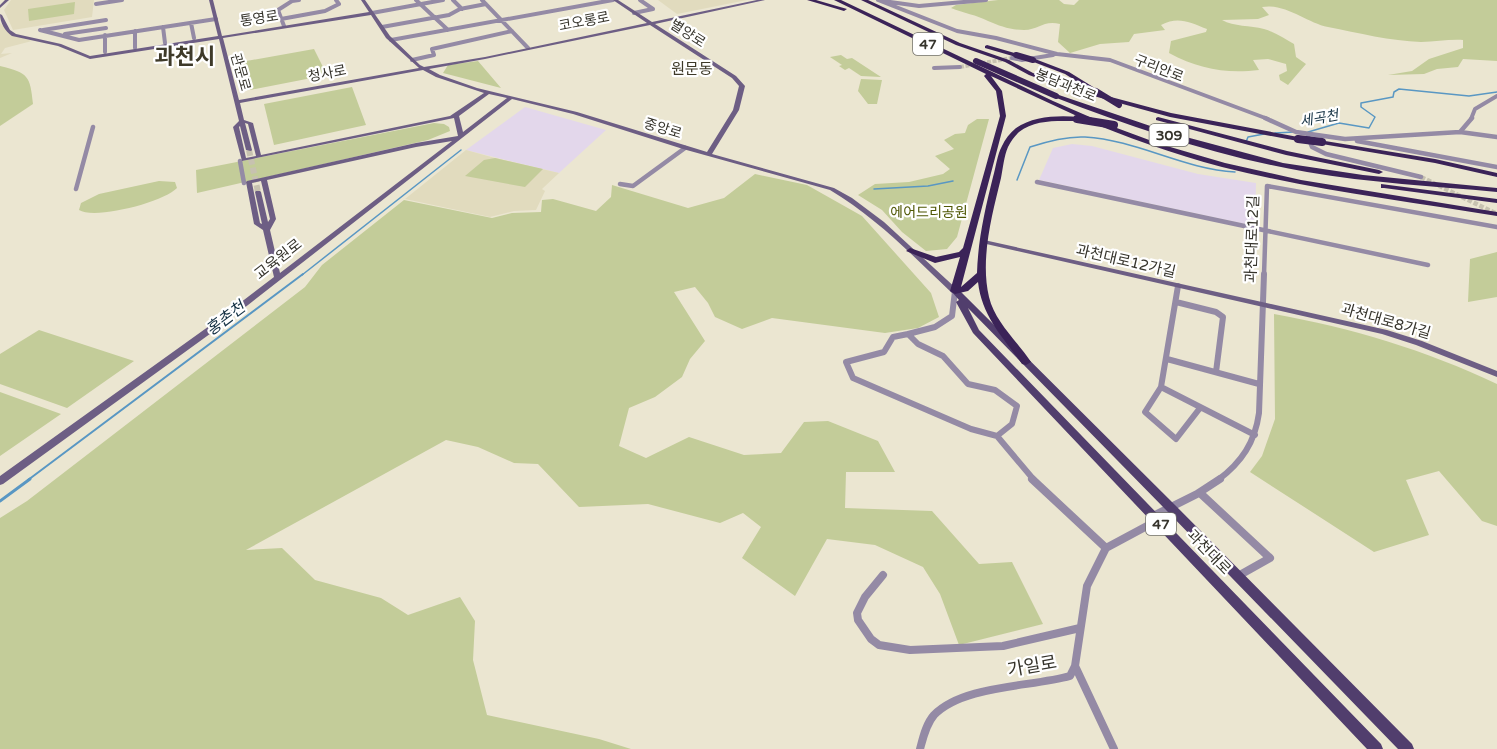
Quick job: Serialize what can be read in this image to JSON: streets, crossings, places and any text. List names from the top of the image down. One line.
{"streets":{"highway":["47","봉담과천로","309"],"main road":["과천대로"],"street":["통영로","별양로","구리안로","관문로","청사로","중앙로","과천대로12길","교육원로","과천대로12가길","과천대로8가길","가일로"]},"crossings":[["통영로","관문로"],["통영로","중앙로"],["별양로","청사로"],["별양로","중앙로"],["47","봉담과천로"],["47","중앙로"],["47","과천대로"],["관문로","청사로"],["청사로","중앙로"],["중앙로","교육원로"],["중앙로","과천대로"],["과천대로12길","과천대로12가길"],["과천대로12길","과천대로8가길"],["과천대로12길","과천대로"],["과천대로12가길","과천대로8가길"]],"districts":["과천시","원문동"],"water":["세곡천","홍촌천"],"parks":["에어드리공원"]}
